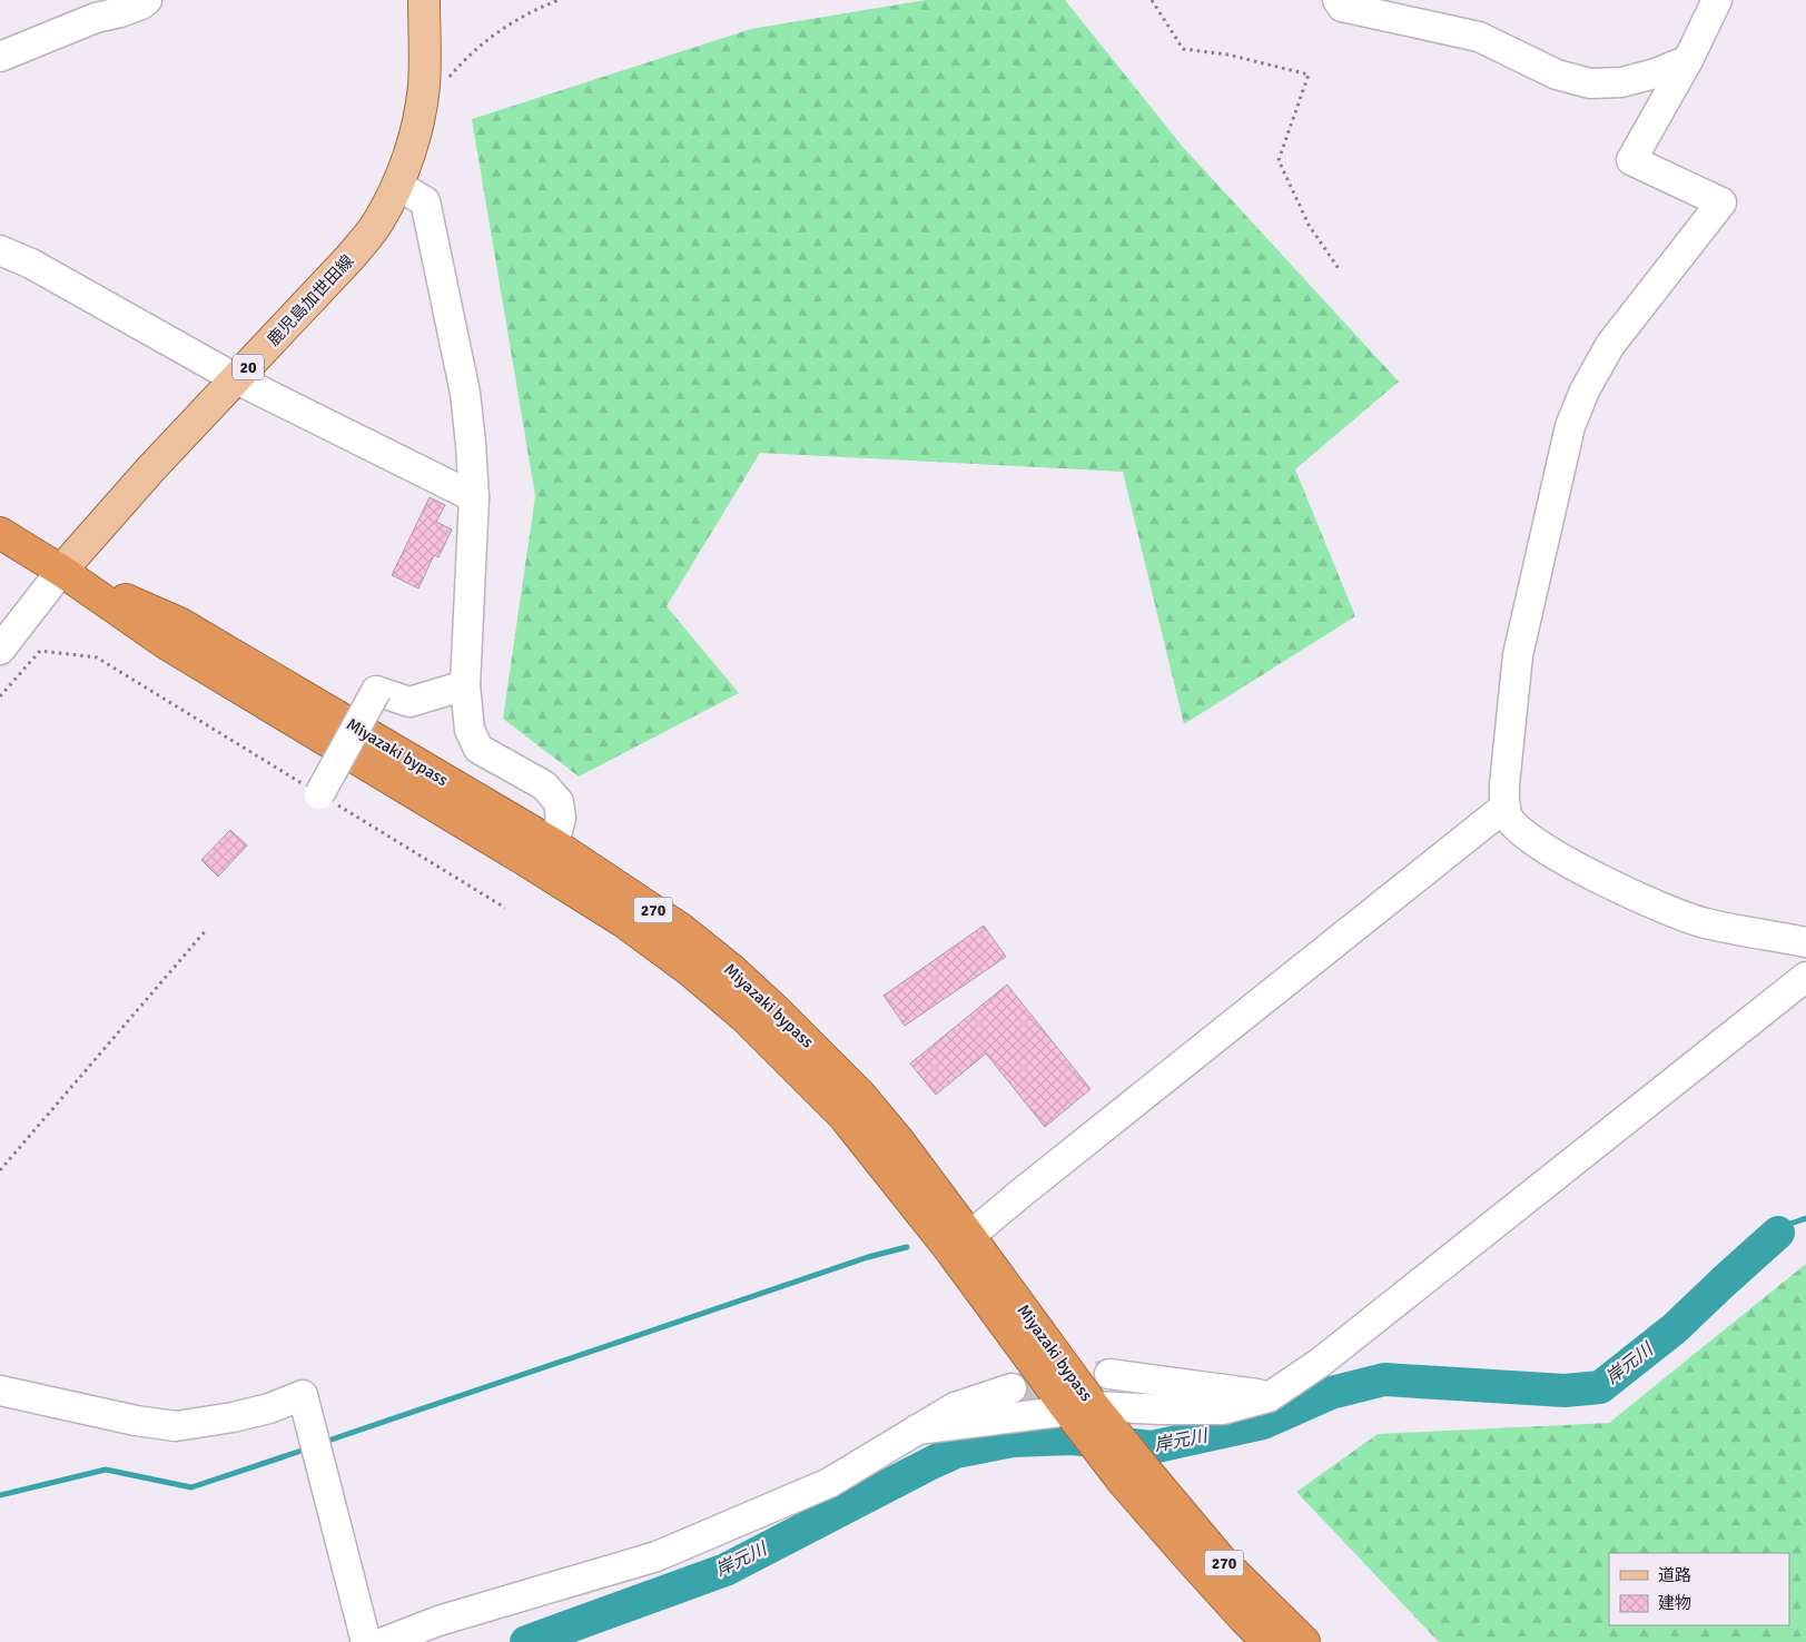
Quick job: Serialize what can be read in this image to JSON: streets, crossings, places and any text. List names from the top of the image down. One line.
{"streets":{"highway":["Miyazaki bypass","270"],"main road":["鹿児島加世田線","20"]},"crossings":[["鹿児島加世田線","Miyazaki bypass"]],"water":["岸元川"],"legend":["道路","建物"]}
